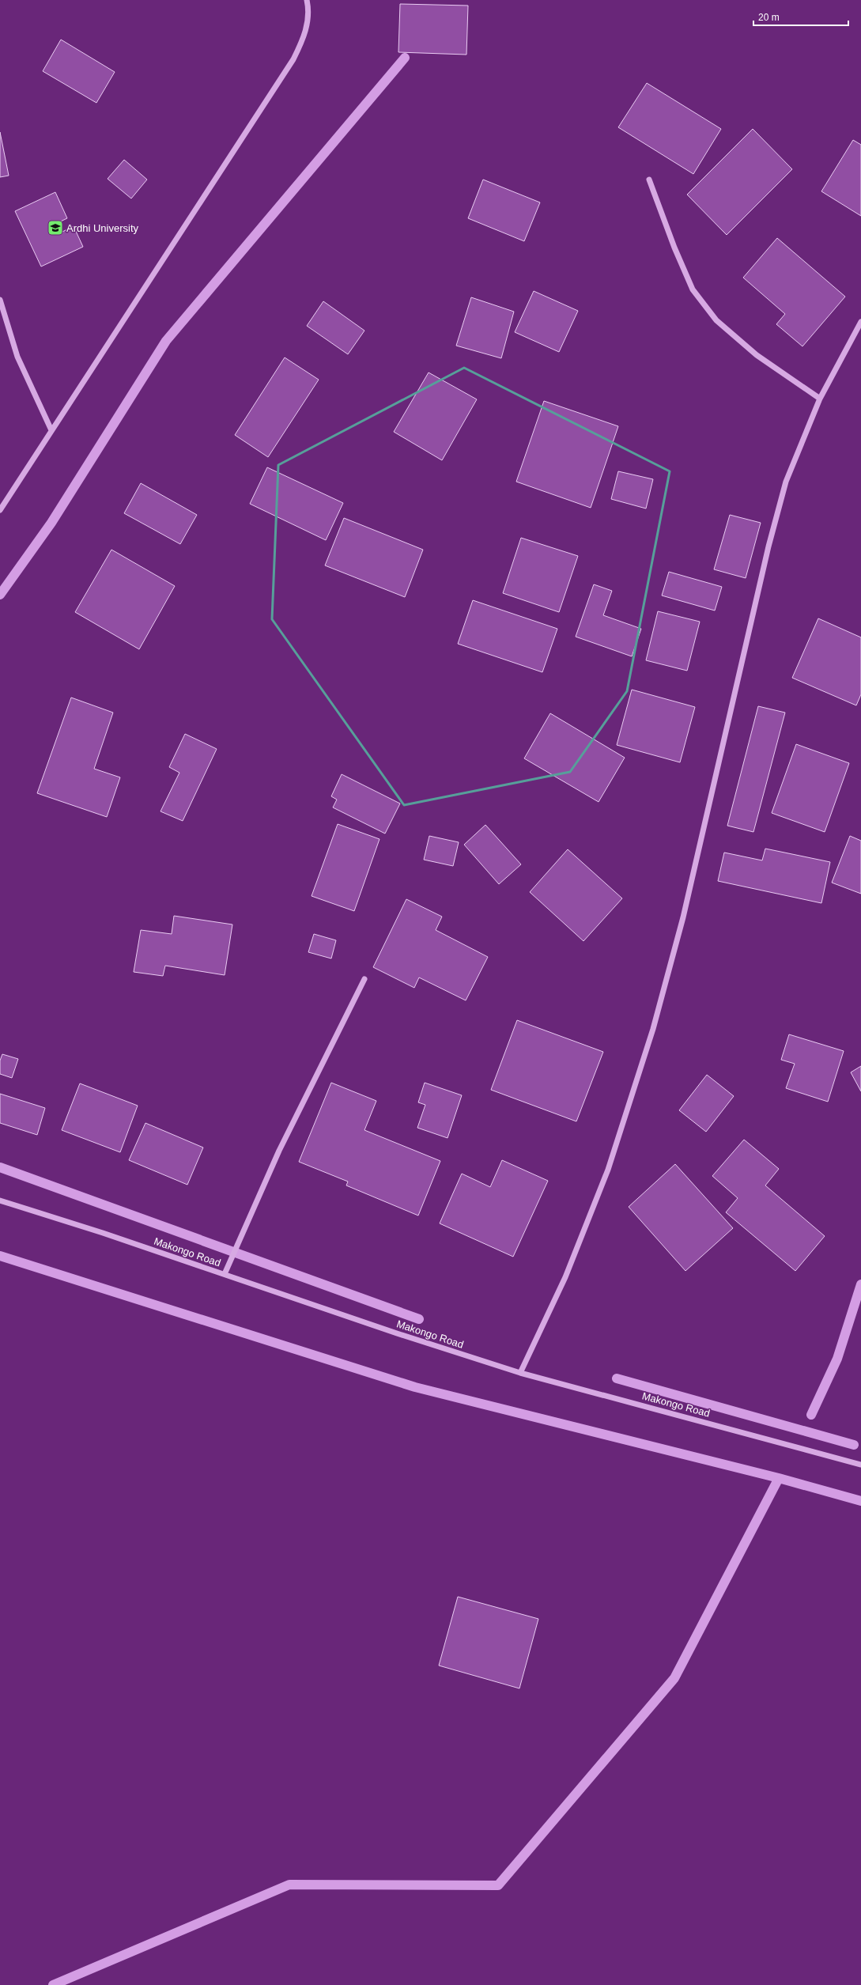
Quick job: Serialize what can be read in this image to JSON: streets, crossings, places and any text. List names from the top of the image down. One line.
{"streets":{"street":["Makongo Road"]},"places":{"school or university":["Ardhi University"]},"scale_bar":"20 m"}
